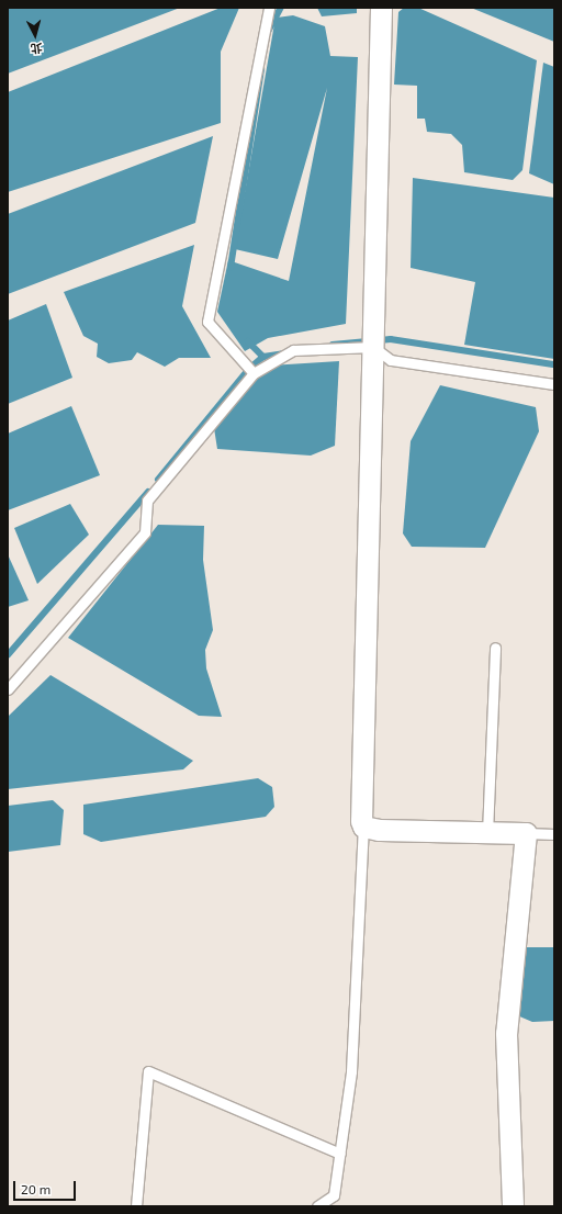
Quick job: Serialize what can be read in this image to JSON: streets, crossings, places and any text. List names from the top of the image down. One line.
{"scale_bar":"20 m","north":"bottom"}
